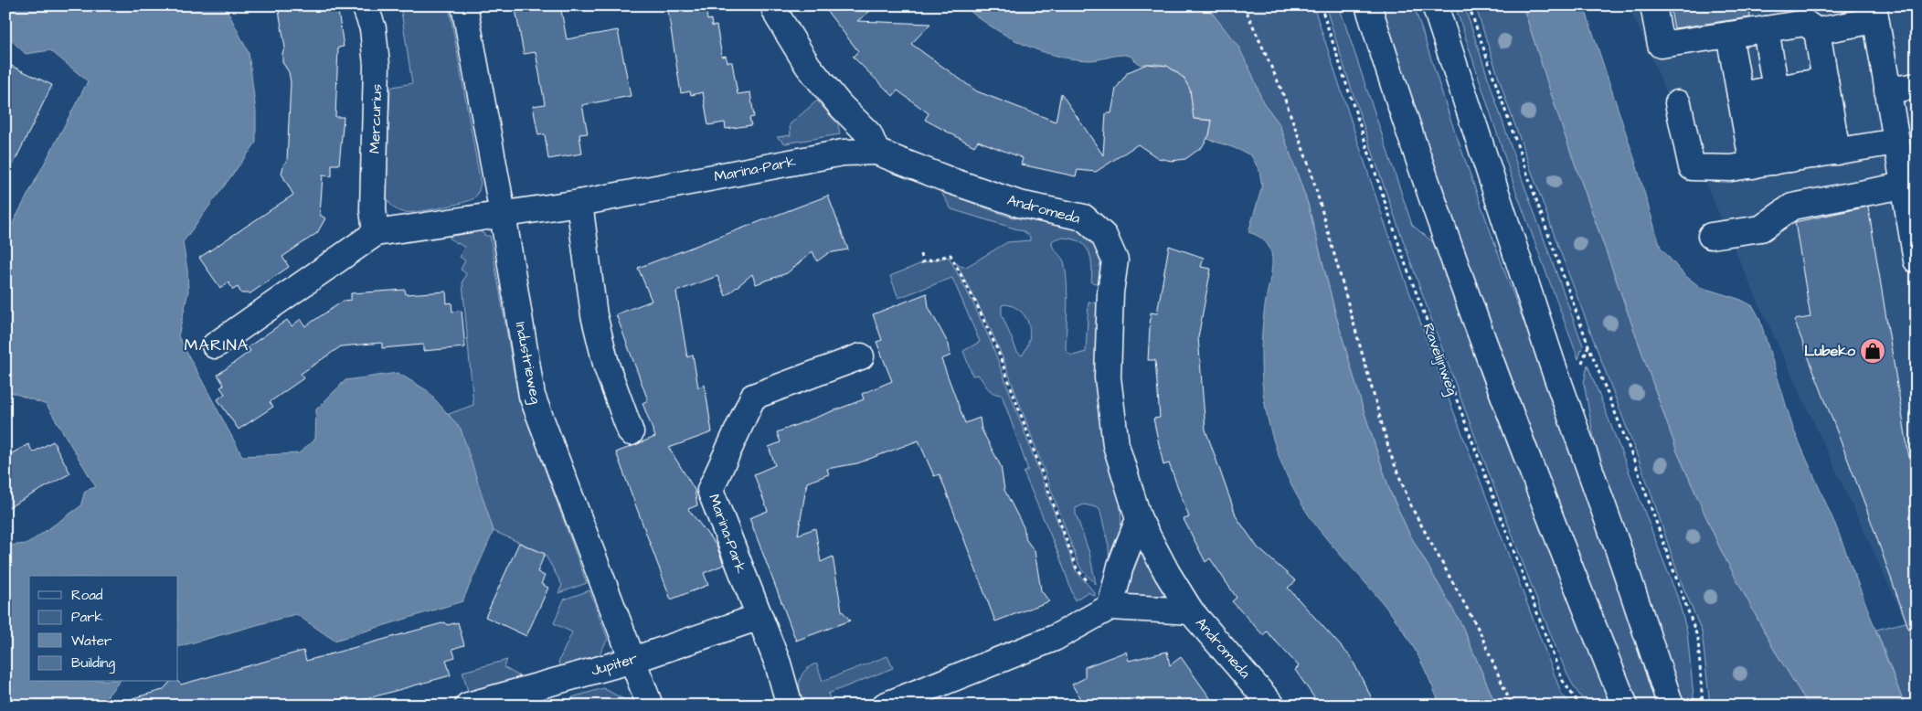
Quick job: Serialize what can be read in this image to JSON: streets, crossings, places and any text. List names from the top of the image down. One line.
{"streets":{"street":["Mercurius","Marina-Park","Andromeda","Industrieweg","Jupiter"],"path":["Ravelijnweg"]},"crossings":[["Marina-Park","Andromeda"],["Marina-Park","Industrieweg"],["Marina-Park","Jupiter"],["Industrieweg","Jupiter"]],"districts":["MARINA"],"places":{"shop":["Lubeko"]},"legend":["Road","Park","Water","Building"]}
